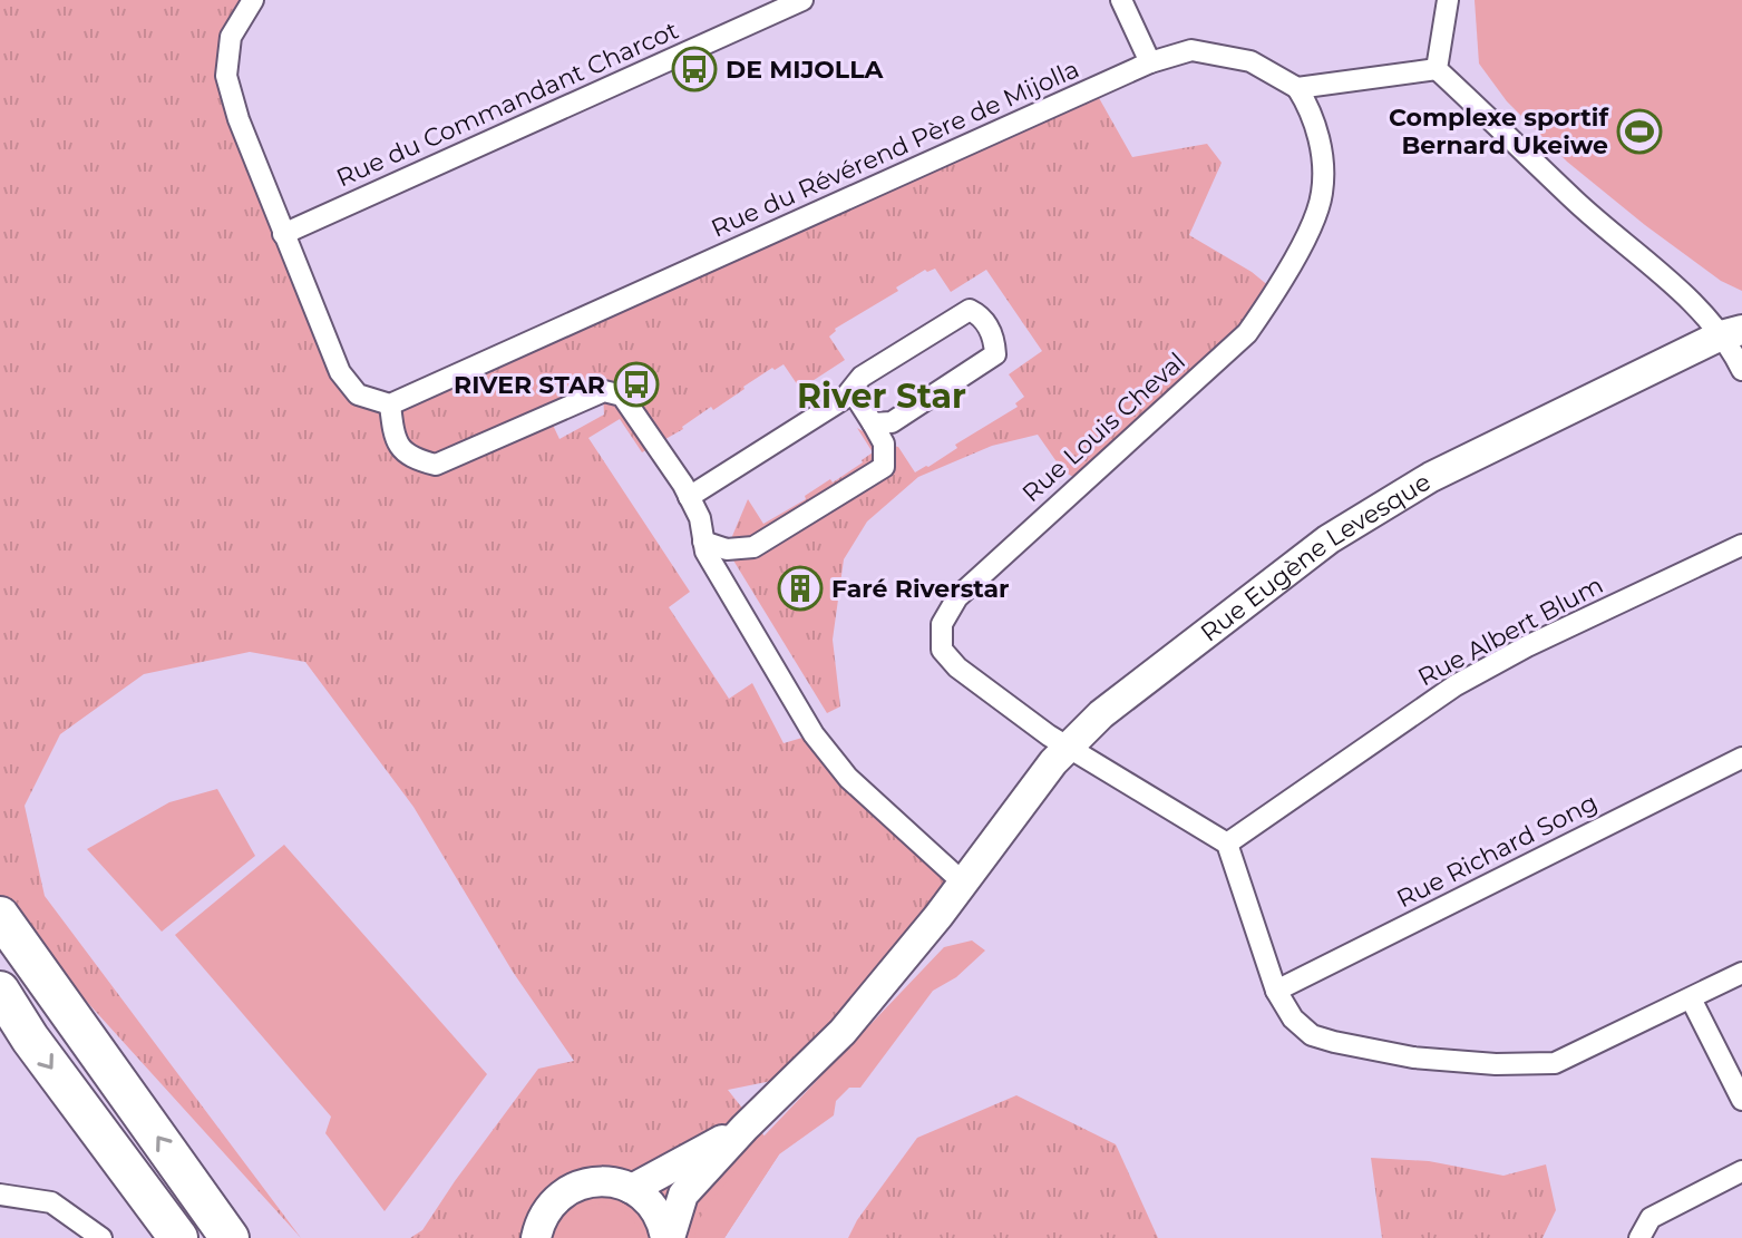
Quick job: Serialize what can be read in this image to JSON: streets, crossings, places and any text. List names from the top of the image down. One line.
{"streets":{"street":["Rue du Commandant Charcot","Rue du Révérend Père de Mijolla","Rue Louis Cheval","Rue Eugène Levesque","Rue Albert Blum","Rue Richard Song"]},"crossings":[["Rue du Révérend Père de Mijolla","Rue Louis Cheval"],["Rue Louis Cheval","Rue Eugène Levesque"],["Rue Louis Cheval","Rue Albert Blum"]],"districts":["River Star"],"places":{"bus stop":["DE MIJOLLA","RIVER STAR"],"sports":["Complexe sportif Bernard Ukeiwe"],"building":["Faré Riverstar"]}}
